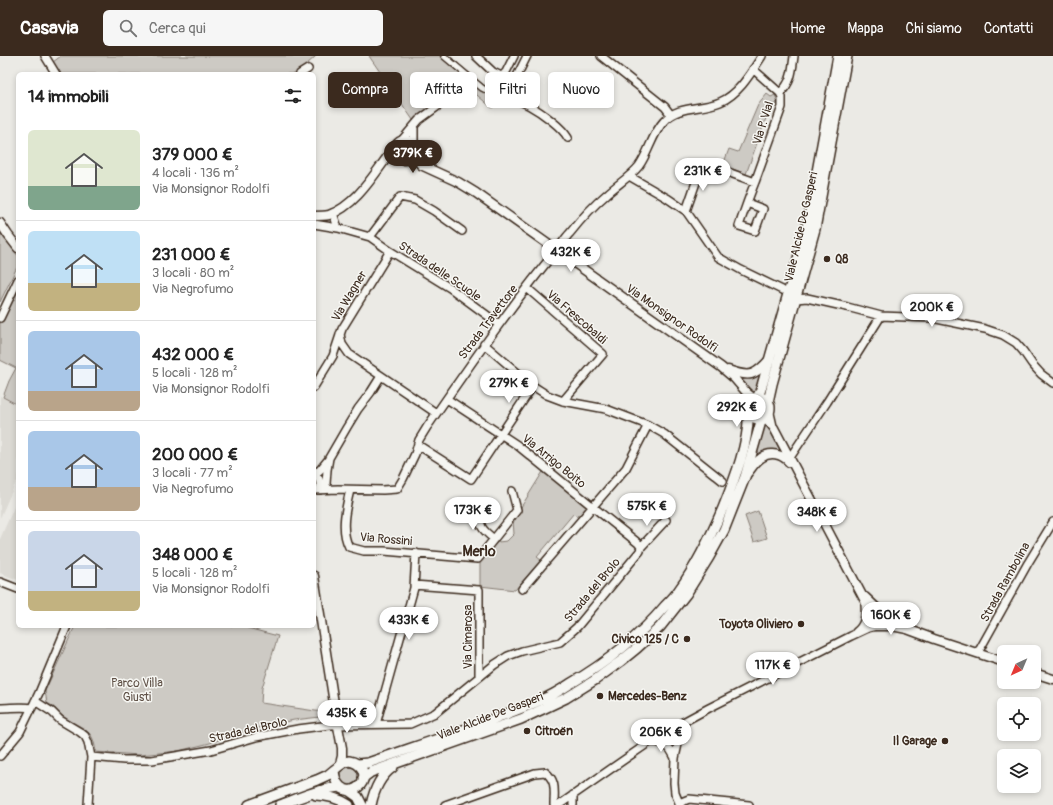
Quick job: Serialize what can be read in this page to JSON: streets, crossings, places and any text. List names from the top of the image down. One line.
{"streets":{"main road":["Viale Alcide De Gasperi"],"street":["Via P. Vial","Strada delle Scuole","Via Wagner","Via Frescobaldi","Via Monsignor Rodolfi","Strada Travettore","Via Arrigo Boito","Via Rossini","Strada Rambolina","Strada del Brolo","Via Cimarosa"]},"crossings":[["Viale Alcide De Gasperi","Via Monsignor Rodolfi"],["Strada delle Scuole","Via Wagner"],["Strada delle Scuole","Strada Travettore"],["Via Frescobaldi","Strada Travettore"],["Via Monsignor Rodolfi","Strada Travettore"],["Strada Travettore","Via Arrigo Boito"],["Strada Travettore","Via Rossini"],["Via Arrigo Boito","Strada del Brolo"],["Strada del Brolo","Via Cimarosa"]],"districts":["Merlo"],"parks":["Parco Villa Giusti"],"places":["Q8","Toyota Oliviero","Civico 125 / C","Mercedes-Benz","Citroën","Il Garage"],"north":"bottom left","page":{"header":"Casavia","search":"Cerca qui","nav":["Home","Mappa","Chi siamo","Contatti"],"chip":["Compra","Affitta","Filtri","Nuovo"],"heading":"14 immobili","list":[{"name":"379 000 €","note":"4 locali · 136 m² · Via Monsignor Rodolfi"},{"name":"231 000 €","note":"3 locali · 80 m² · Via Negrofumo"},{"name":"432 000 €","note":"5 locali · 128 m² · Via Monsignor Rodolfi"},{"name":"200 000 €","note":"3 locali · 77 m² · Via Negrofumo"},{"name":"348 000 €","note":"5 locali · 128 m² · Via Monsignor Rodolfi"}],"price":["379K €","231K €","432K €","200K €","279K €","292K €","575K €","173K €","348K €","160K €","433K €","117K €","435K €","206K €"]}}
